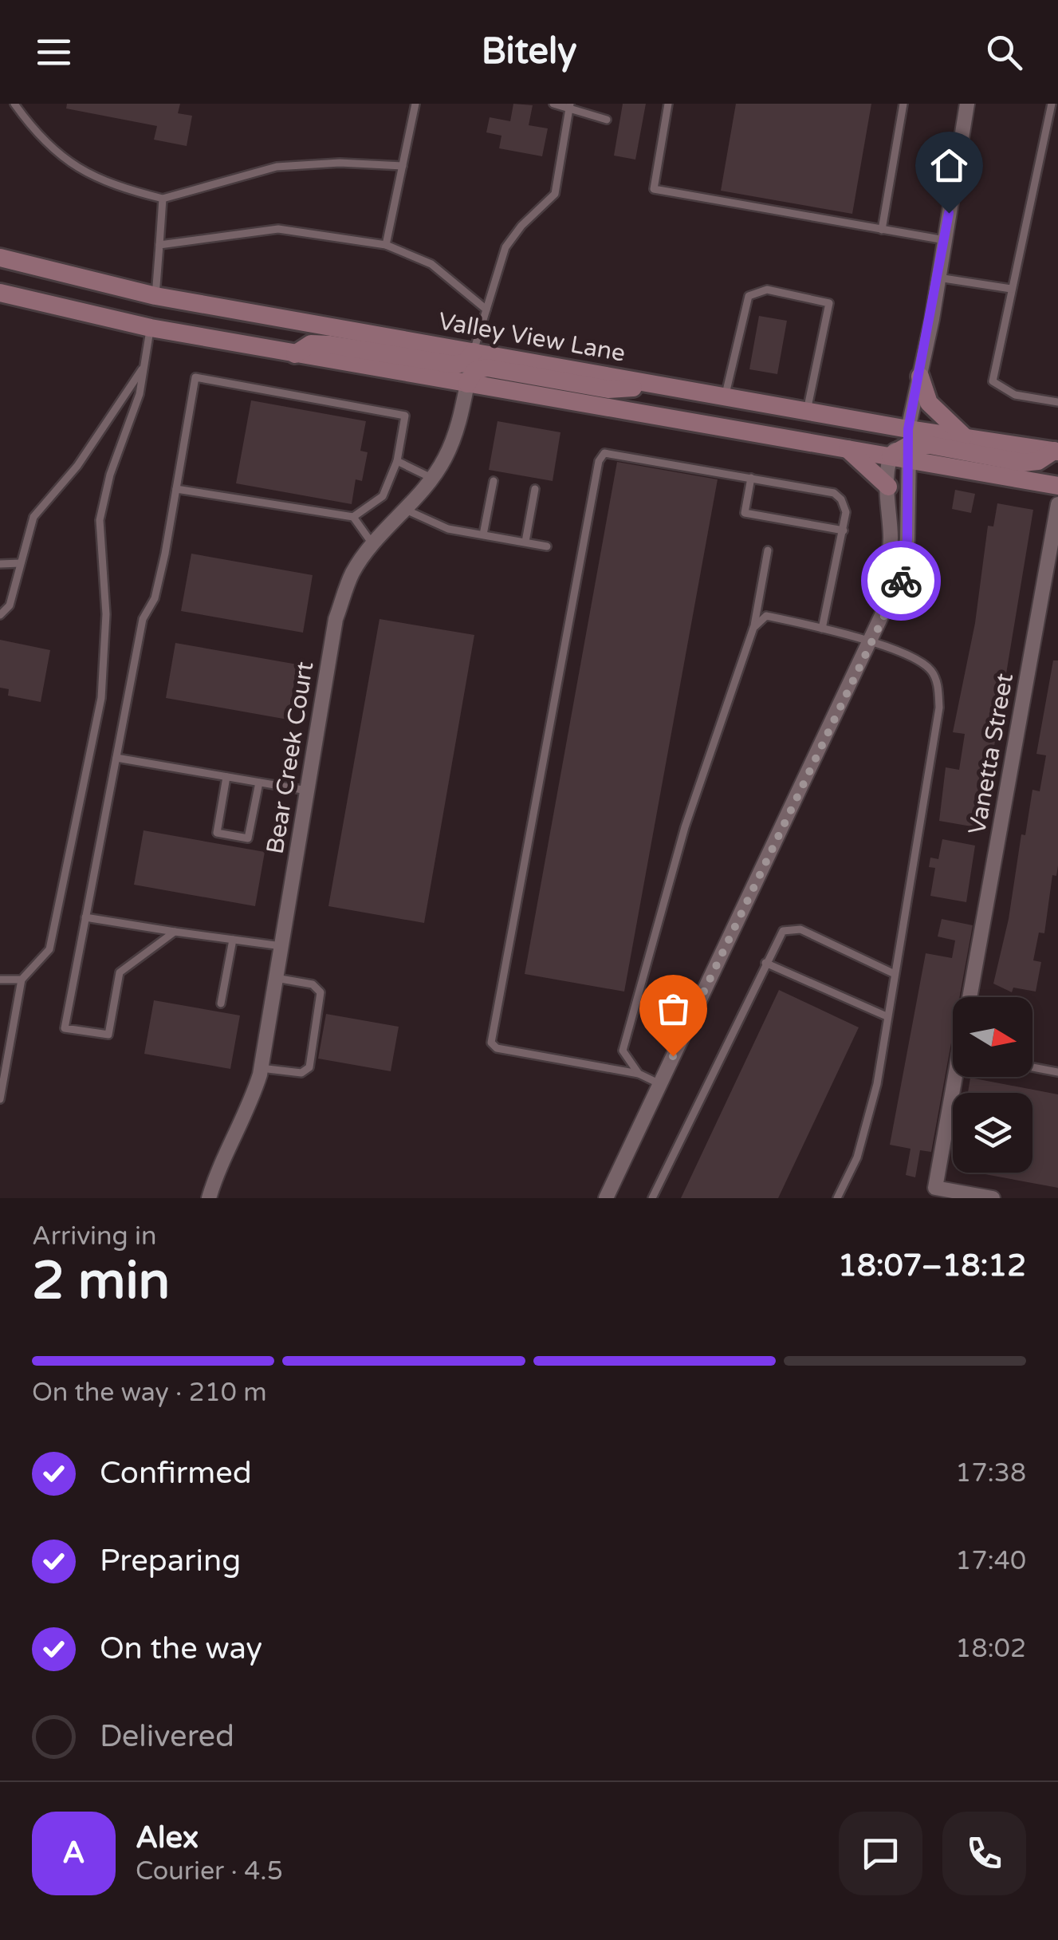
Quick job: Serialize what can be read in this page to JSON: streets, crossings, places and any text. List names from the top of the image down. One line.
{"streets":{"main road":["Valley View Lane"],"street":["Vanetta Street","Bear Creek Court"]},"crossings":[["Valley View Lane","Bear Creek Court"]],"north":"right","page":{"header":"Bitely","heading":["2 min","Arriving in","18:07–18:12"],"panel":["Alex","Courier · 4.5"],"bar":"On the way · 210 m","list":[["Confirmed","17:38"],["Preparing","17:40"],["On the way","18:02"],"Delivered"],"round":"A"}}
